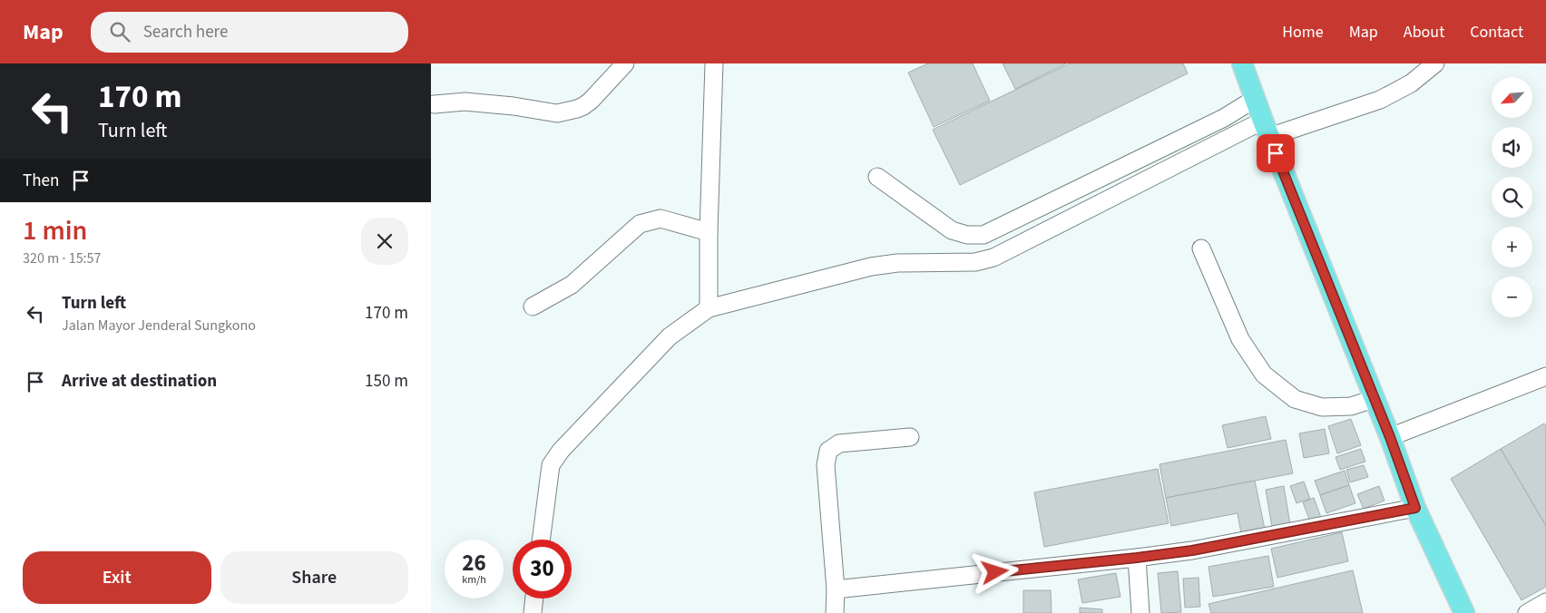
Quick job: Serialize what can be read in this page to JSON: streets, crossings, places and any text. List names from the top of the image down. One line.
{"north":"bottom left","page":{"header":"Map","search":"Search here","nav":["Home","Map","About","Contact"],"turn":["170 m","Turn left"],"map_buttons":["+","−"],"then":"Then","heading":["1 min","320 m · 15:57"],"list":[{"name":"Turn left","note":"Jalan Mayor Jenderal Sungkono","value":"170 m"},{"name":"Arrive at destination","value":"150 m"}],"speed":"26 km/h","limit":"30","buttons":["Exit","Share"]}}
